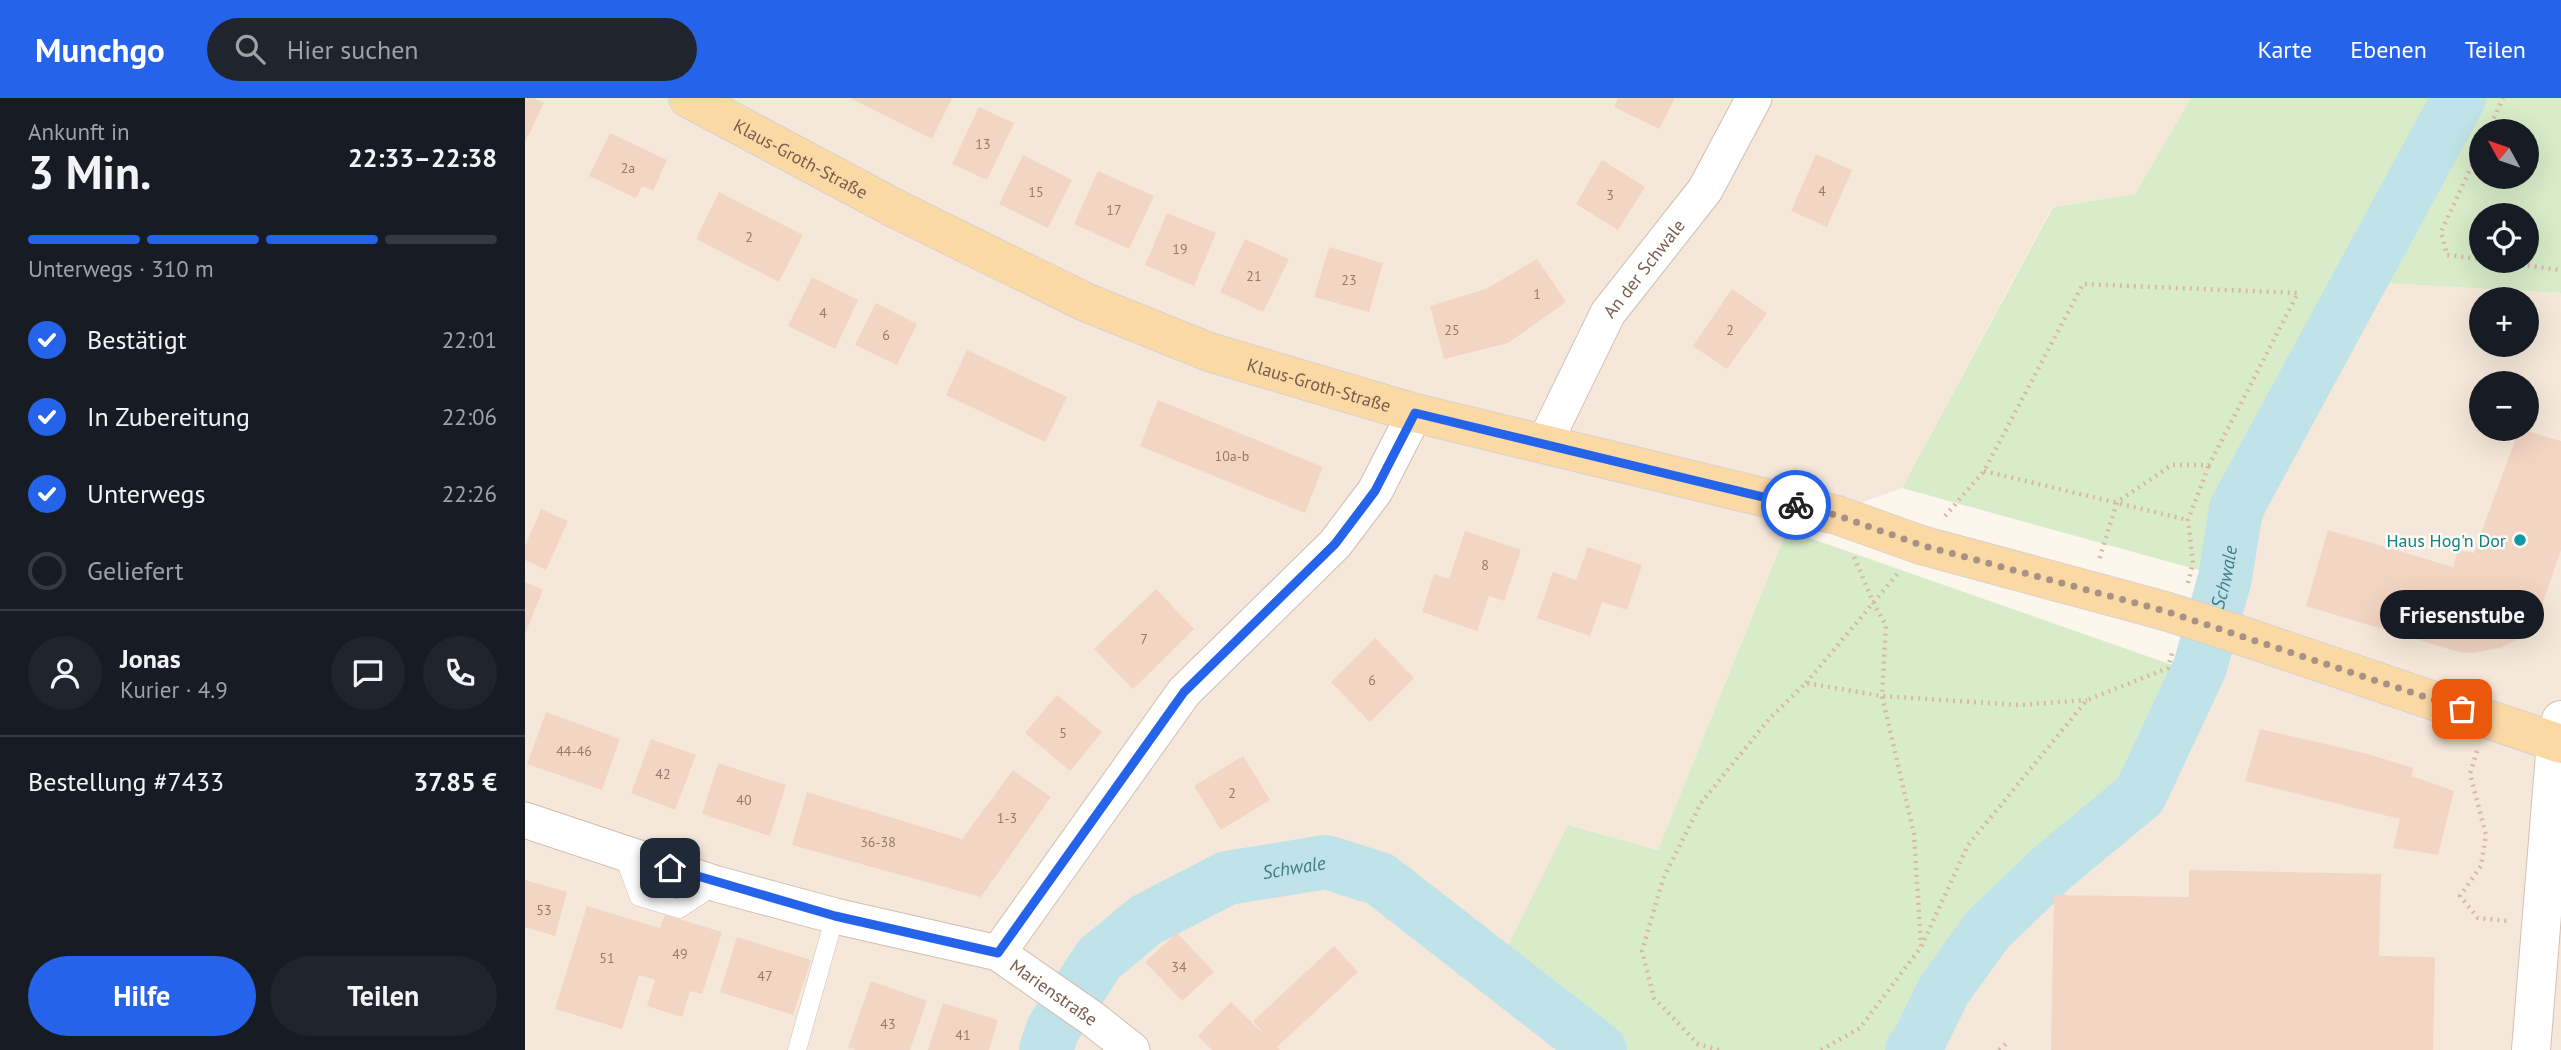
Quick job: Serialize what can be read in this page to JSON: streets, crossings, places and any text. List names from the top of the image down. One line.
{"streets":{"main road":["Klaus-Groth-Straße"],"street":["An der Schwale","Marienstraße"]},"crossings":[["Klaus-Groth-Straße","An der Schwale"]],"water":["Schwale"],"places":["Haus Hog'n Dor","Friesenstube"],"house_numbers":["13","2a","4","15","3","17","2","19","21","23","1","4","25","2","6","10a-b","8","7","6","5","44-46","42","2","40","1-3","36-38","53","49","51","34","47","43","41"],"north":"top left","page":{"header":"Munchgo","search":"Hier suchen","nav":["Karte","Ebenen","Teilen"],"heading":["3 Min.","Ankunft in","22:33–22:38"],"panel":["Jonas","Kurier · 4.9","Bestellung #7433","37.85 €"],"map_buttons":["+","−"],"bar":"Unterwegs · 310 m","list":[["Bestätigt","22:01"],["In Zubereitung","22:06"],["Unterwegs","22:26"],"Geliefert"],"bubble":"Friesenstube","buttons":["Hilfe","Teilen"]}}
